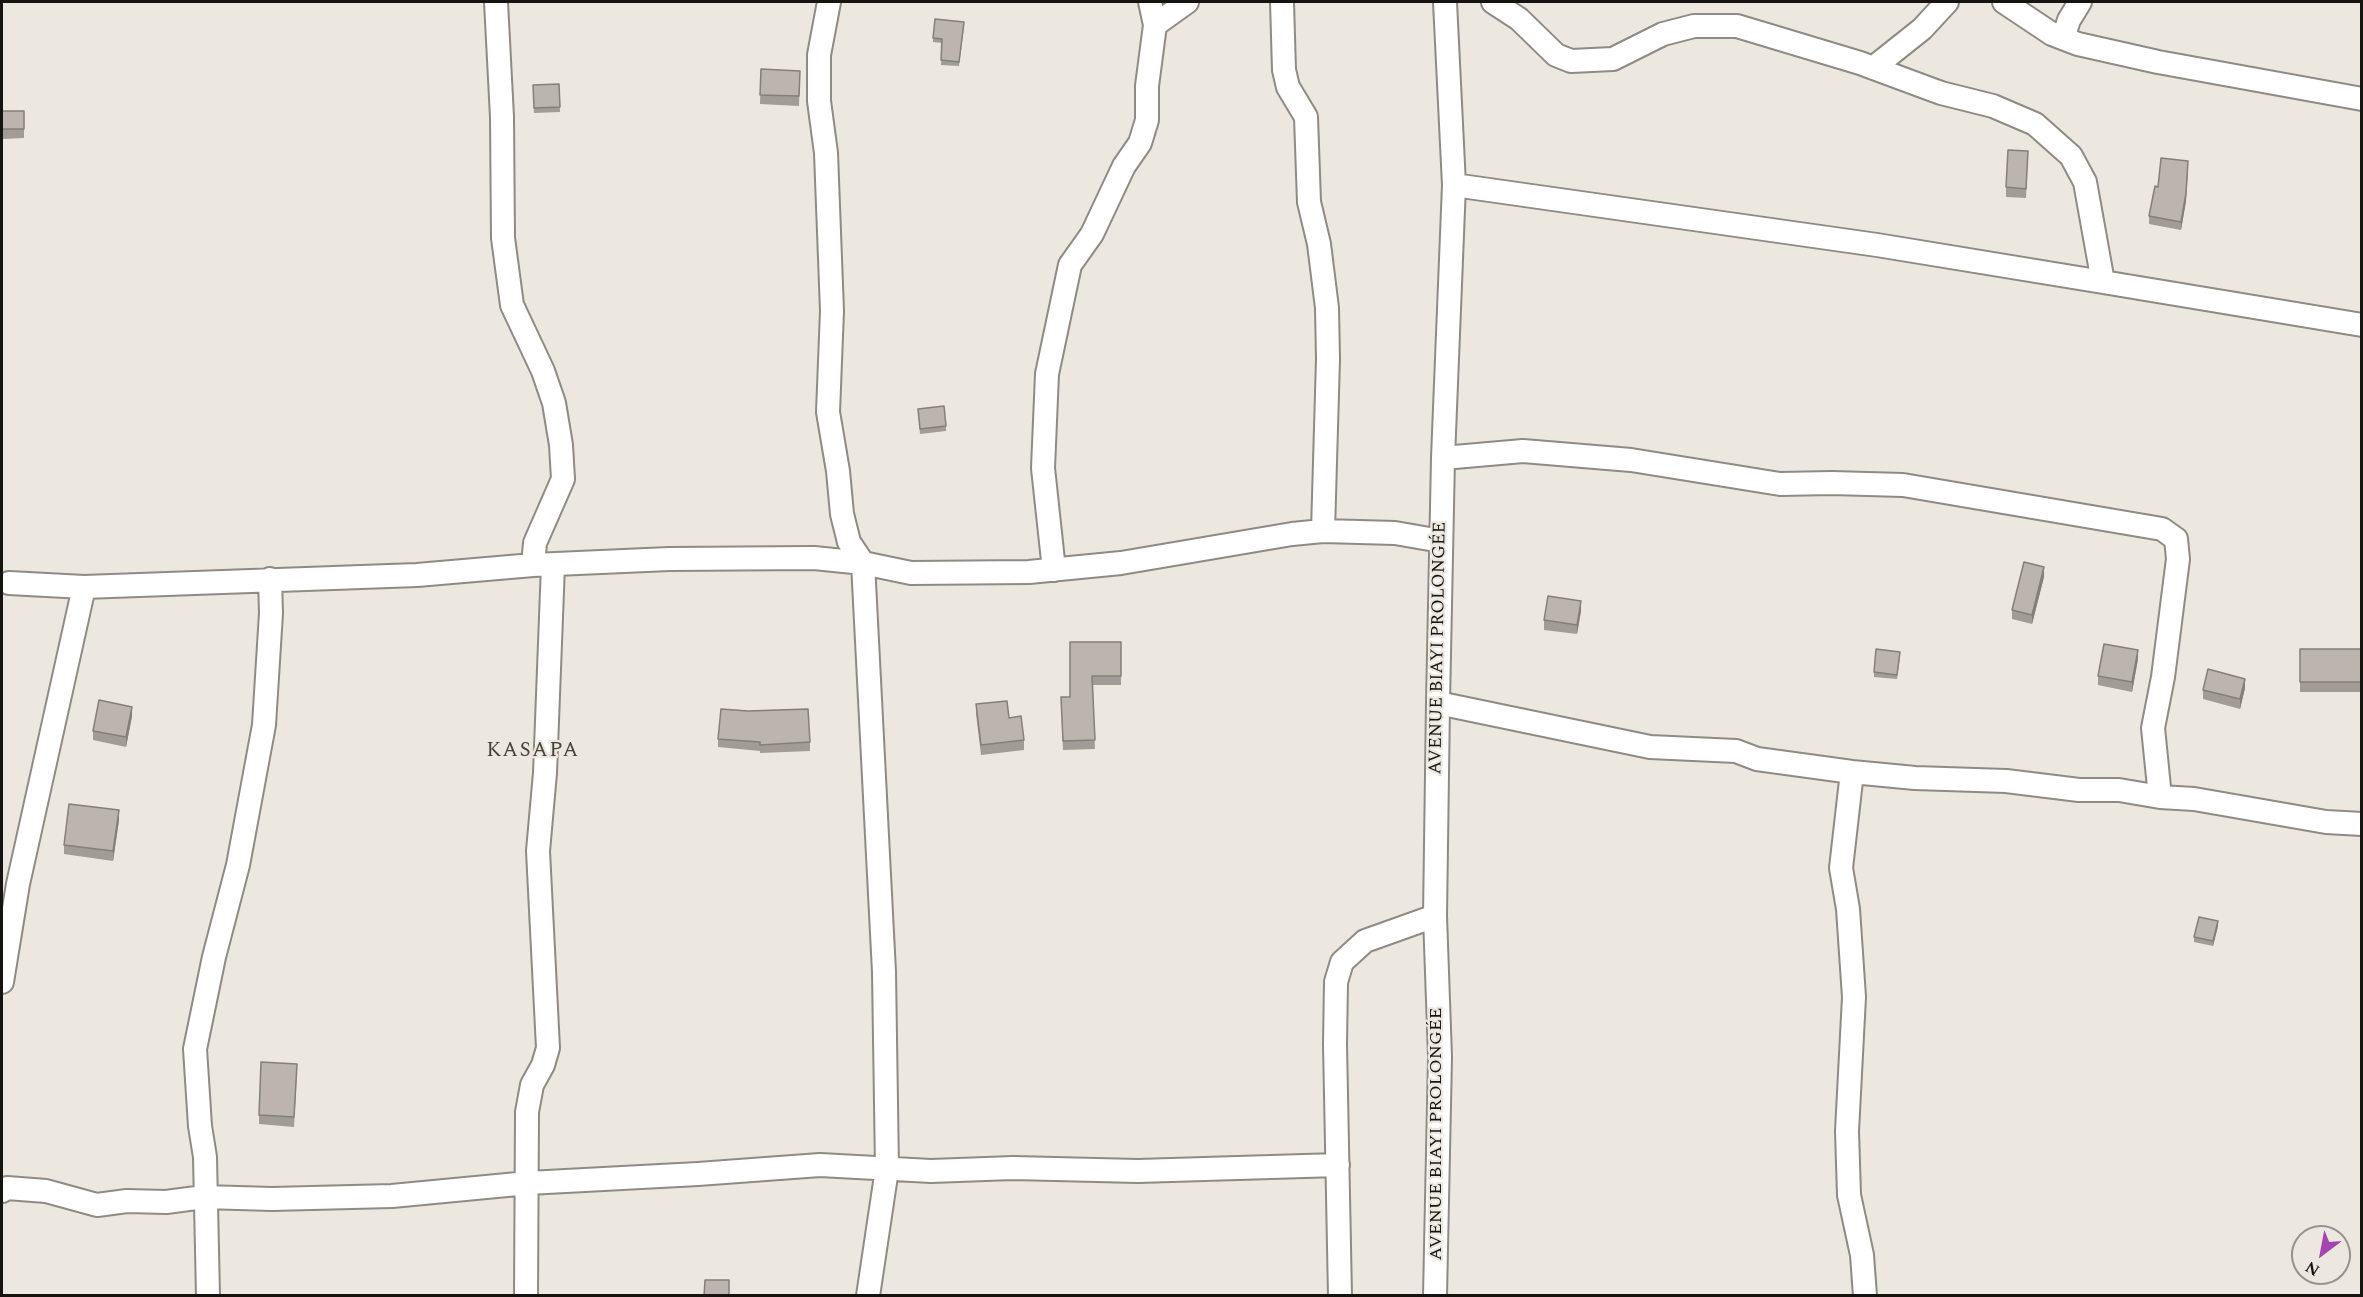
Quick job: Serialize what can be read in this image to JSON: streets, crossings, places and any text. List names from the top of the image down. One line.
{"streets":{"street":["AVENUE BIAYI PROLONGÉE"]},"districts":["KASAPA"],"north":"bottom left"}
